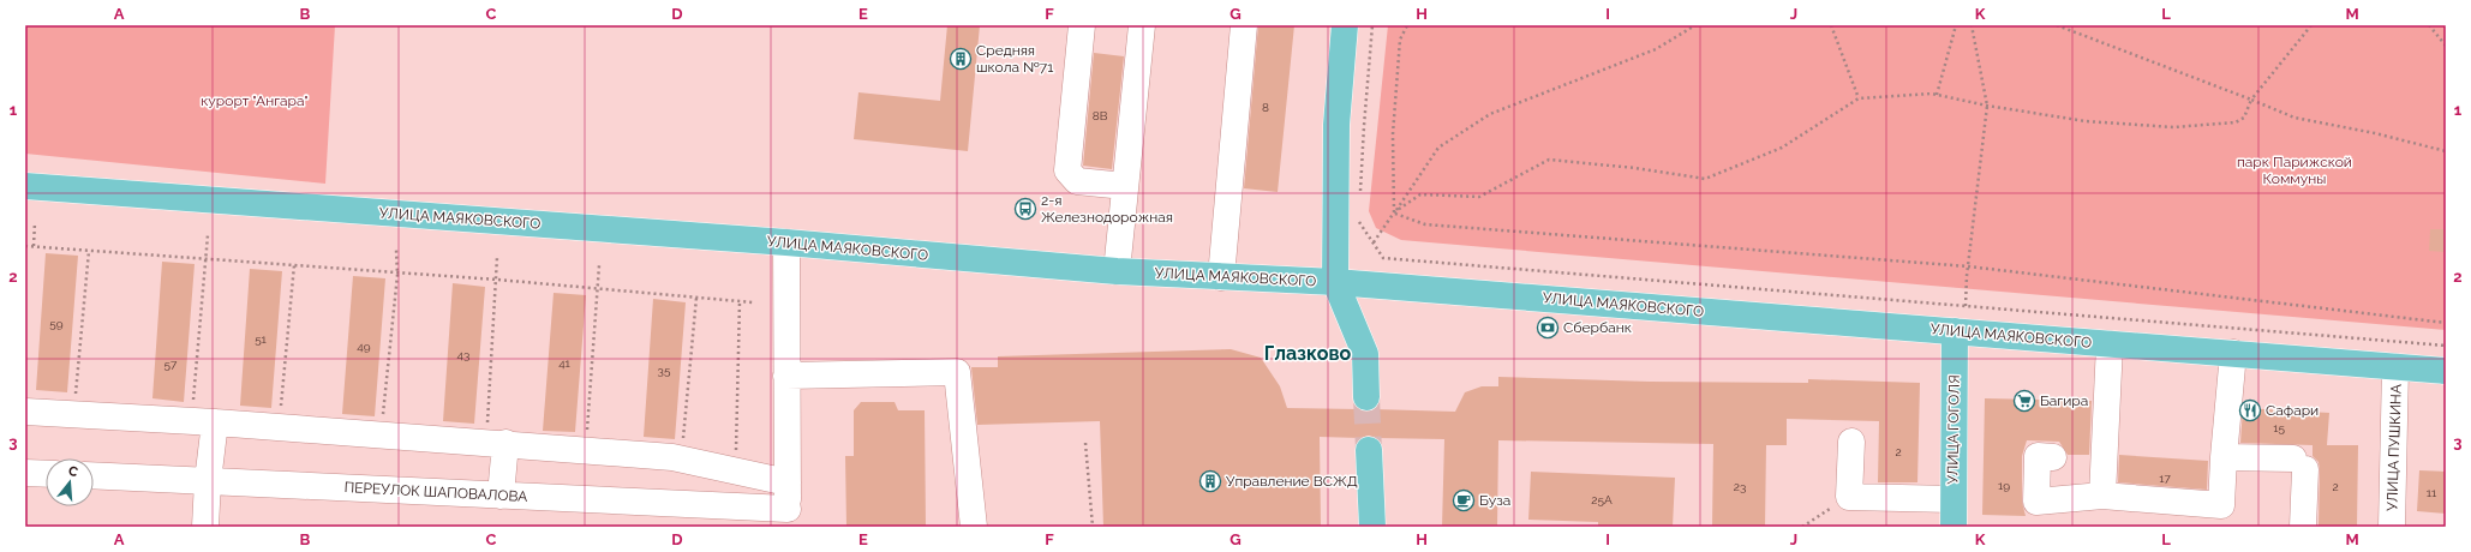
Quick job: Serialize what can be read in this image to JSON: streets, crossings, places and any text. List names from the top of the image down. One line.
{"streets":{"main road":["УЛИЦА МАЯКОВСКОГО","УЛИЦА ГОГОЛЯ"],"street":["УЛИЦА ПУШКИНА","ПЕРЕУЛОК ШАПОВАЛОВА"]},"crossings":[["УЛИЦА МАЯКОВСКОГО","УЛИЦА ГОГОЛЯ"],["УЛИЦА МАЯКОВСКОГО","УЛИЦА ПУШКИНА"]],"districts":["Глазково"],"parks":["курорт \"Ангара\"","парк Парижской Коммуны"],"places":{"building":["Средняя школа №71","Управление ВСЖД"],"bus stop":["2-я Железнодорожная"],"bank":["Сбербанк"],"supermarket":["Багира"],"restaurant":["Сафари"],"cafe":["Буза"]},"house_numbers":["8","8В","59","51","49","43","41","57","35","15","2","17","19","23","2","11","25А"],"north":"top","grid":{"columns":["A","B","C","D","E","F","G","H","I","J","K","L","M"],"rows":["1","2","3"]}}
